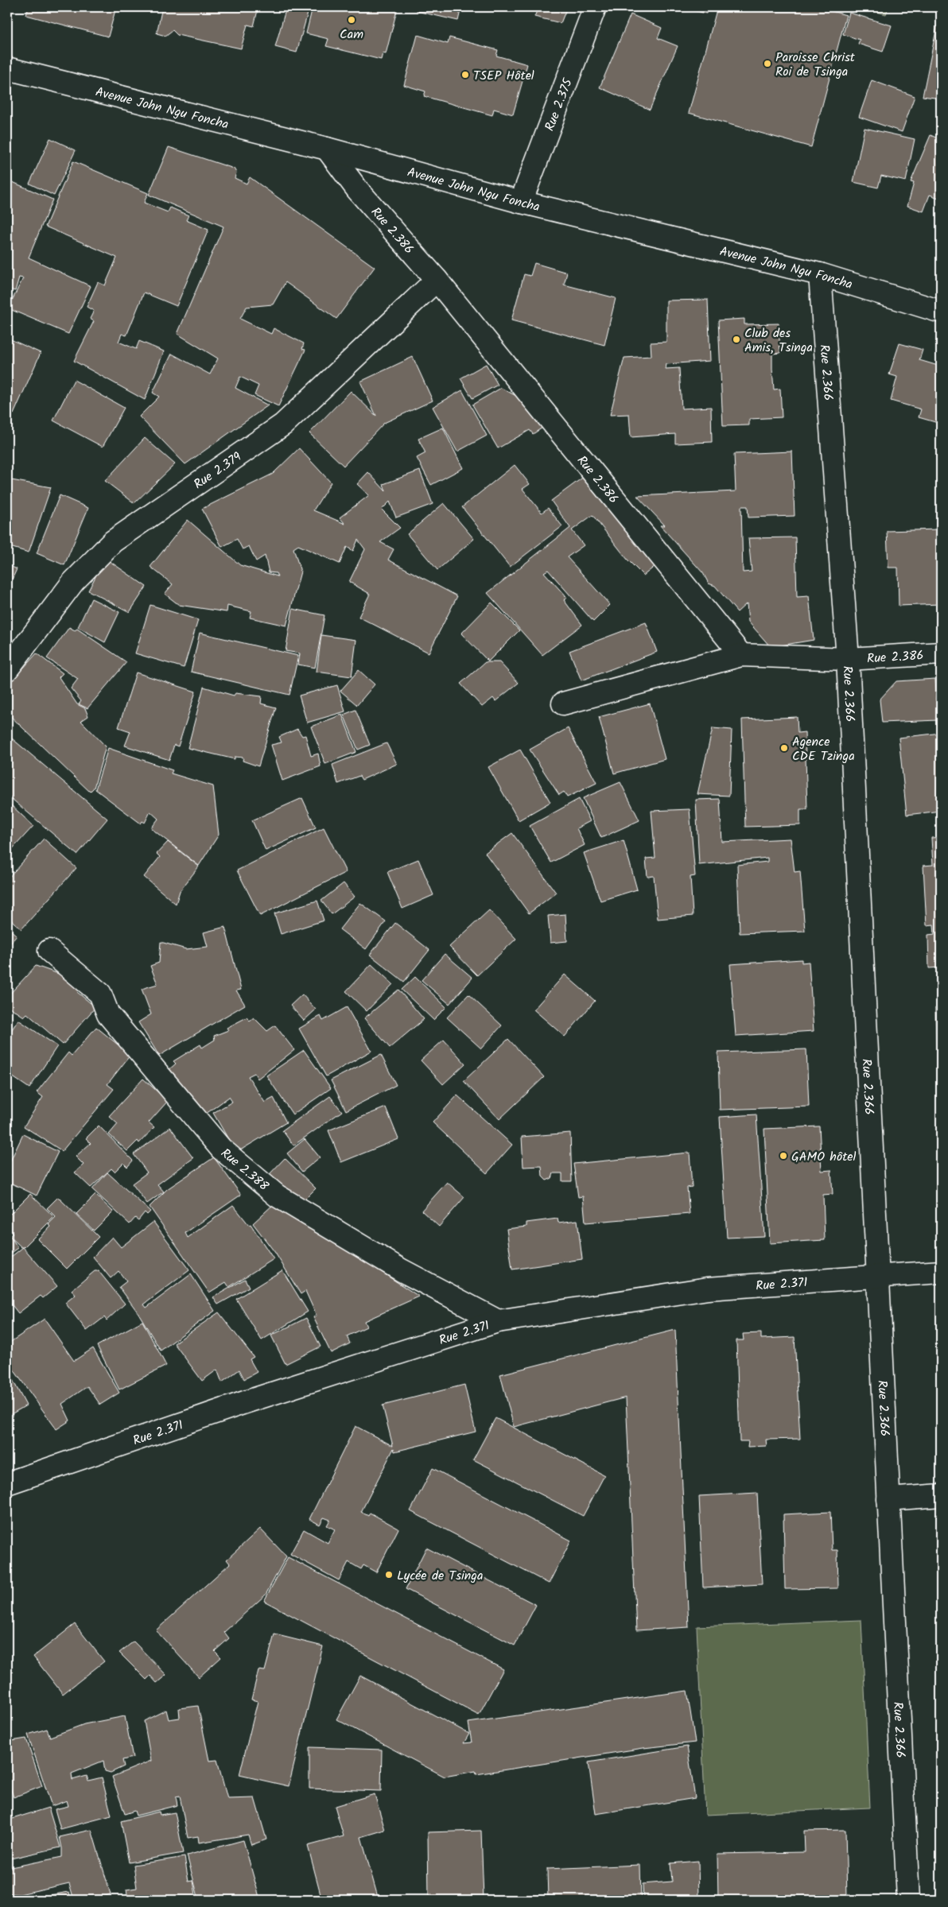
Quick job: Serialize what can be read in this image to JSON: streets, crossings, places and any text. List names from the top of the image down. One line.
{"streets":{"street":["Rue 2.375","Avenue John Ngu Foncha","Rue 2.386","Rue 2.366","Rue 2.379","Rue 2.388","Rue 2.371"]},"crossings":[["Rue 2.375","Avenue John Ngu Foncha"],["Avenue John Ngu Foncha","Rue 2.386"],["Avenue John Ngu Foncha","Rue 2.366"],["Rue 2.386","Rue 2.366"],["Rue 2.386","Rue 2.379"],["Rue 2.366","Rue 2.371"],["Rue 2.388","Rue 2.371"]],"places":["Cam","Paroisse Christ Roi de Tsinga","TSEP Hôtel","Club des Amis, Tsinga","Agence CDE Tzinga","GAMO hôtel","Lycée de Tsinga"]}
